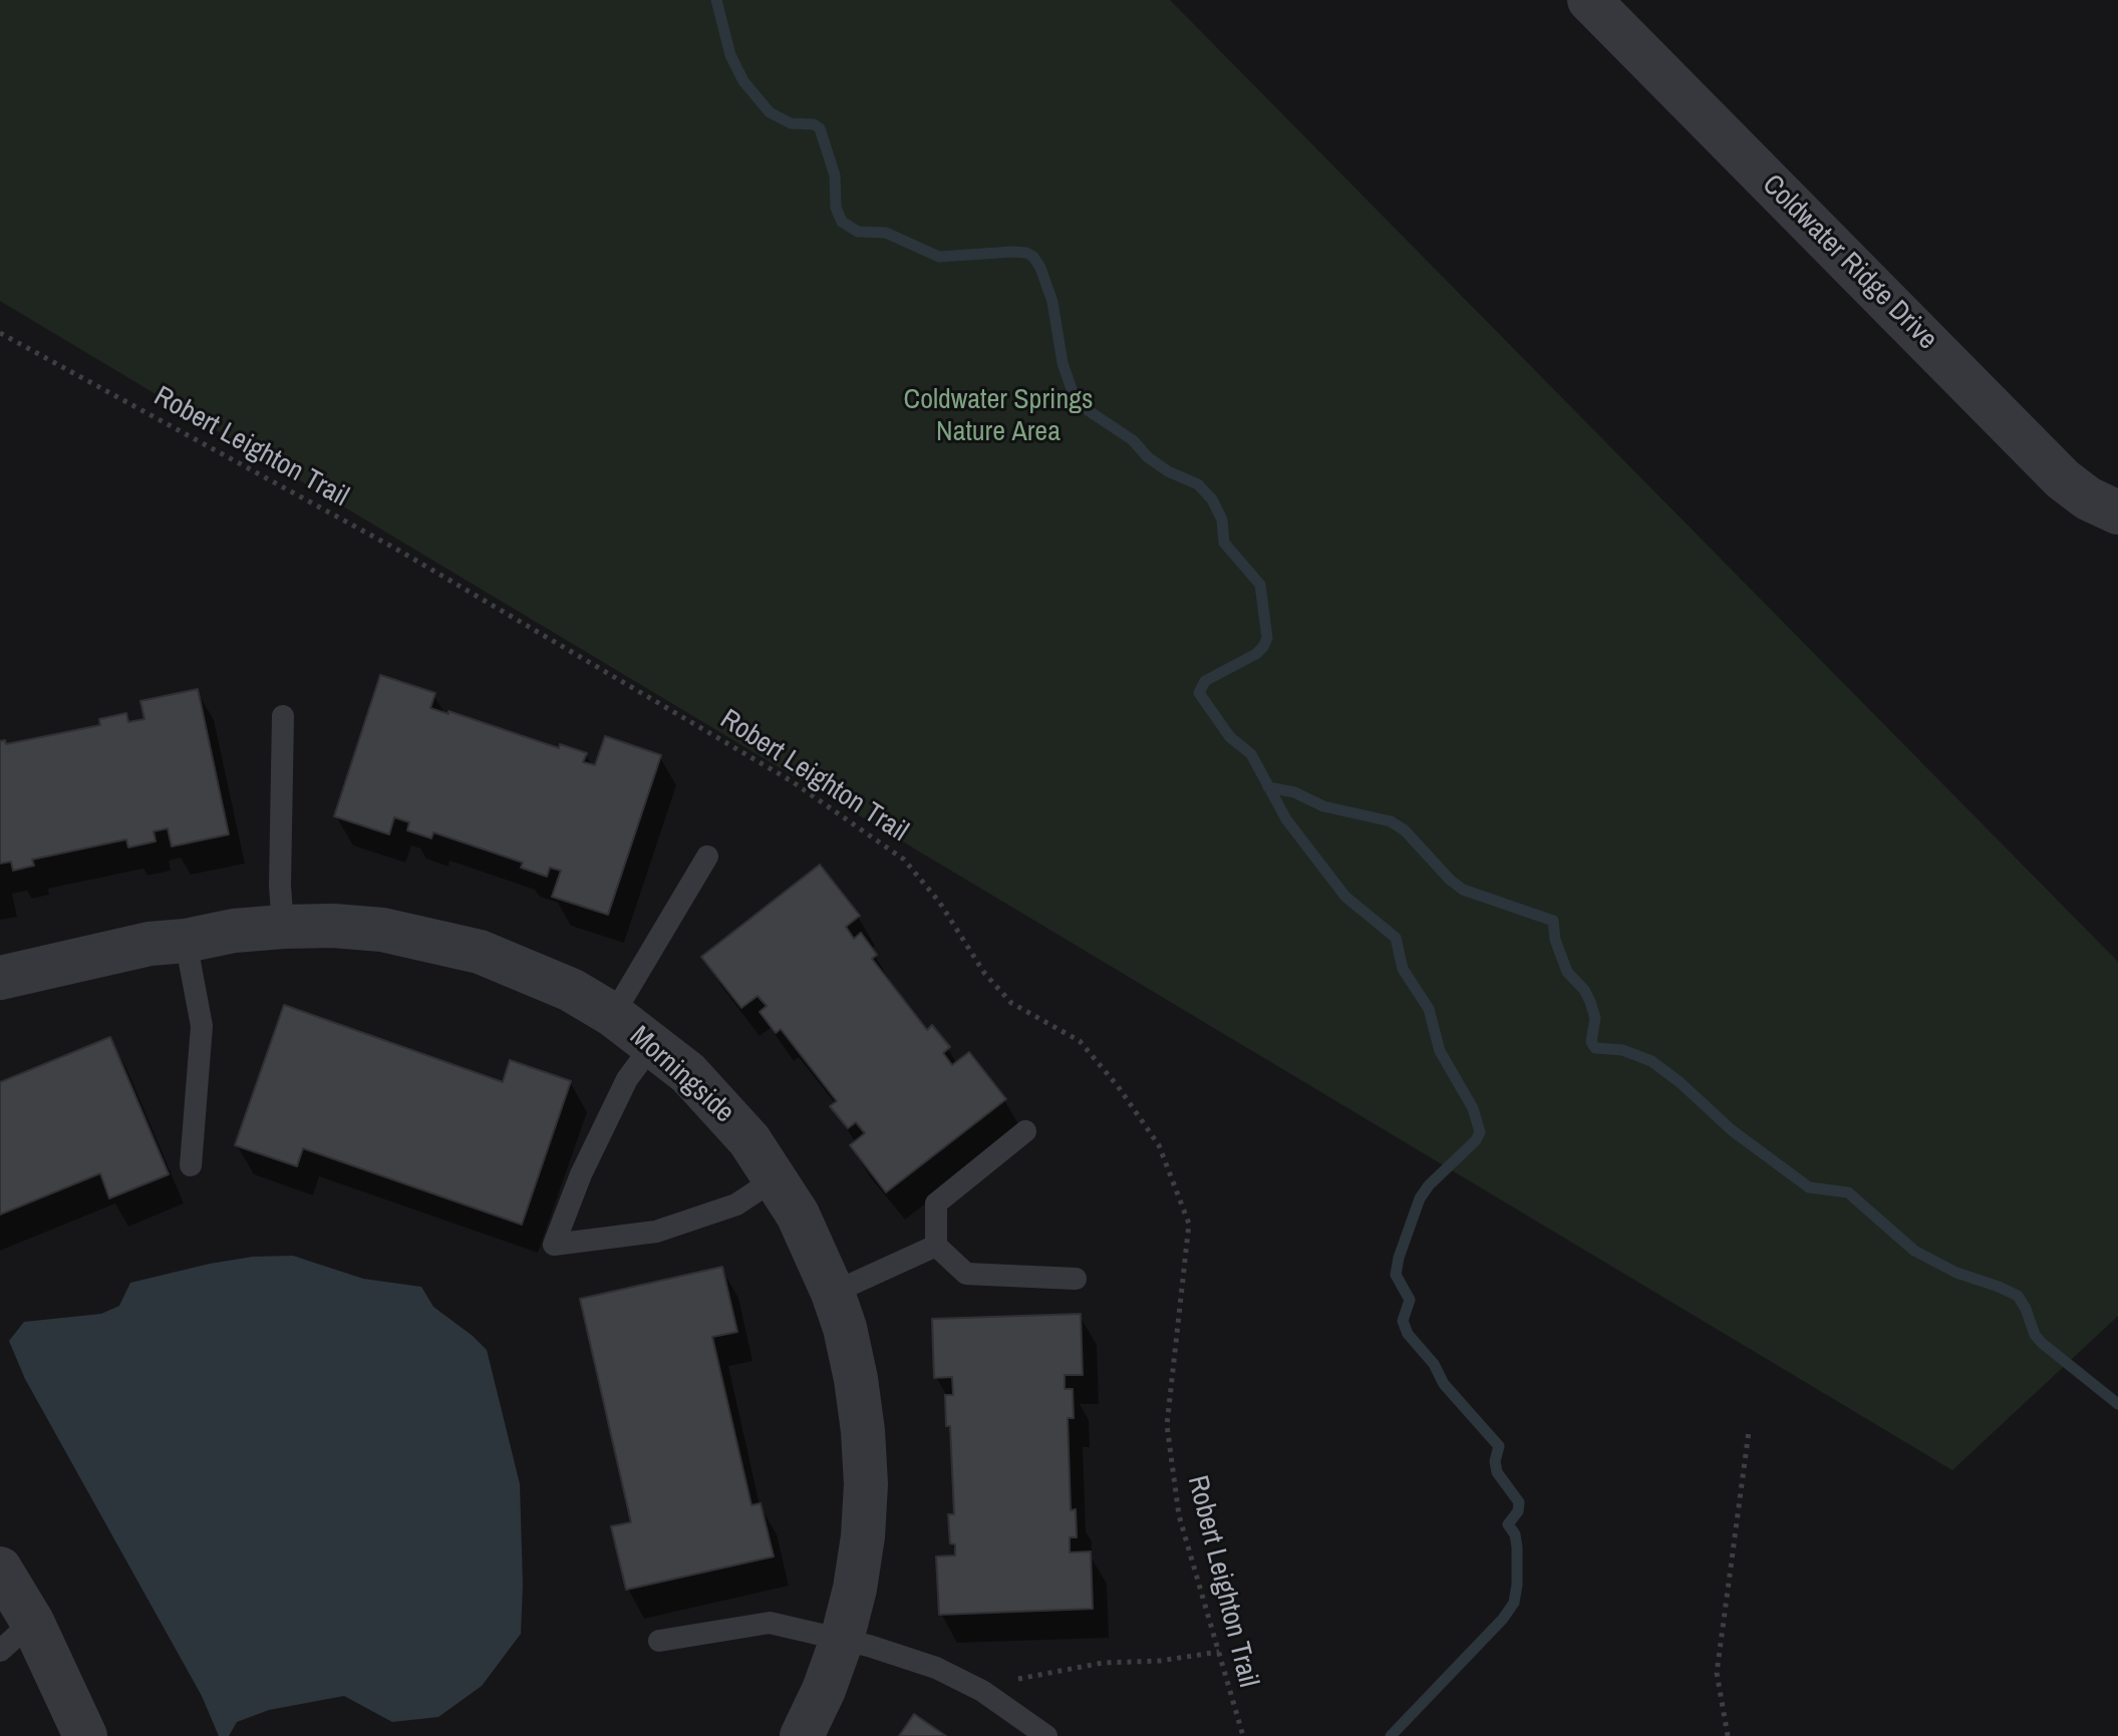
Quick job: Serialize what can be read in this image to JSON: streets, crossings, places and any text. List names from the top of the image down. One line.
{"streets":{"street":["Coldwater Ridge Drive","Morningside"],"path":["Robert Leighton Trail"]},"parks":["Coldwater Springs Nature Area"]}
